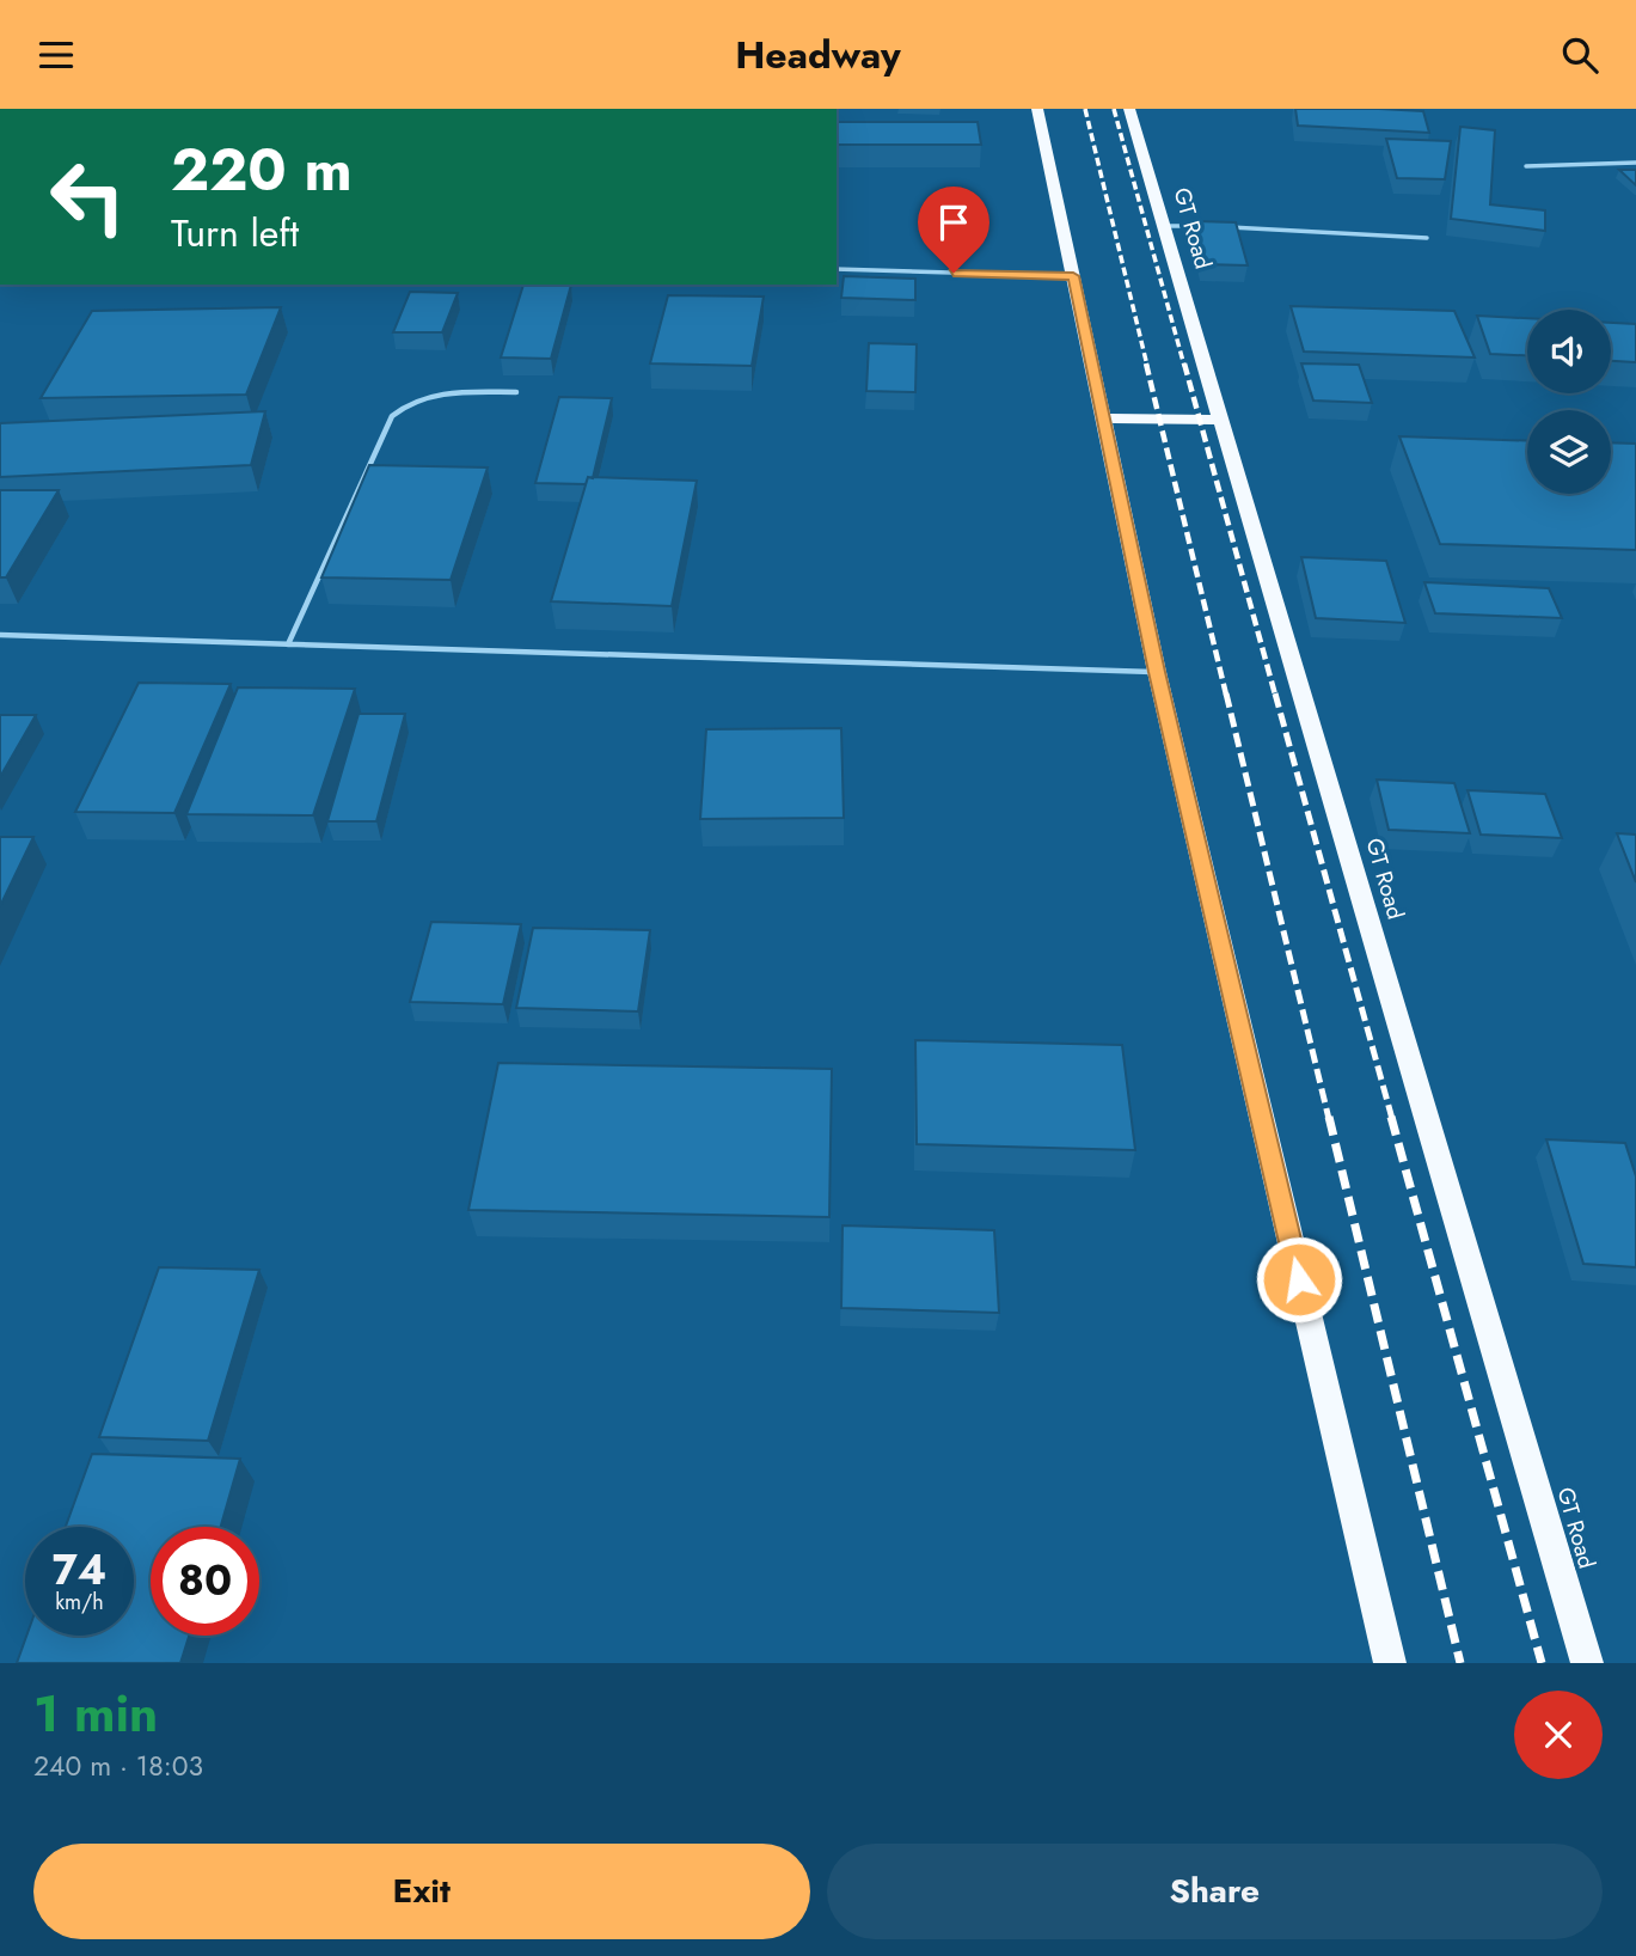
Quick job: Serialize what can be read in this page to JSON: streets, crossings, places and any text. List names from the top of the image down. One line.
{"streets":{"highway":["GT Road"]},"page":{"header":"Headway","turn":["220 m","Turn left"],"speed":"74 km/h","limit":"80","heading":["1 min","240 m · 18:03"],"buttons":["Exit","Share"]}}
